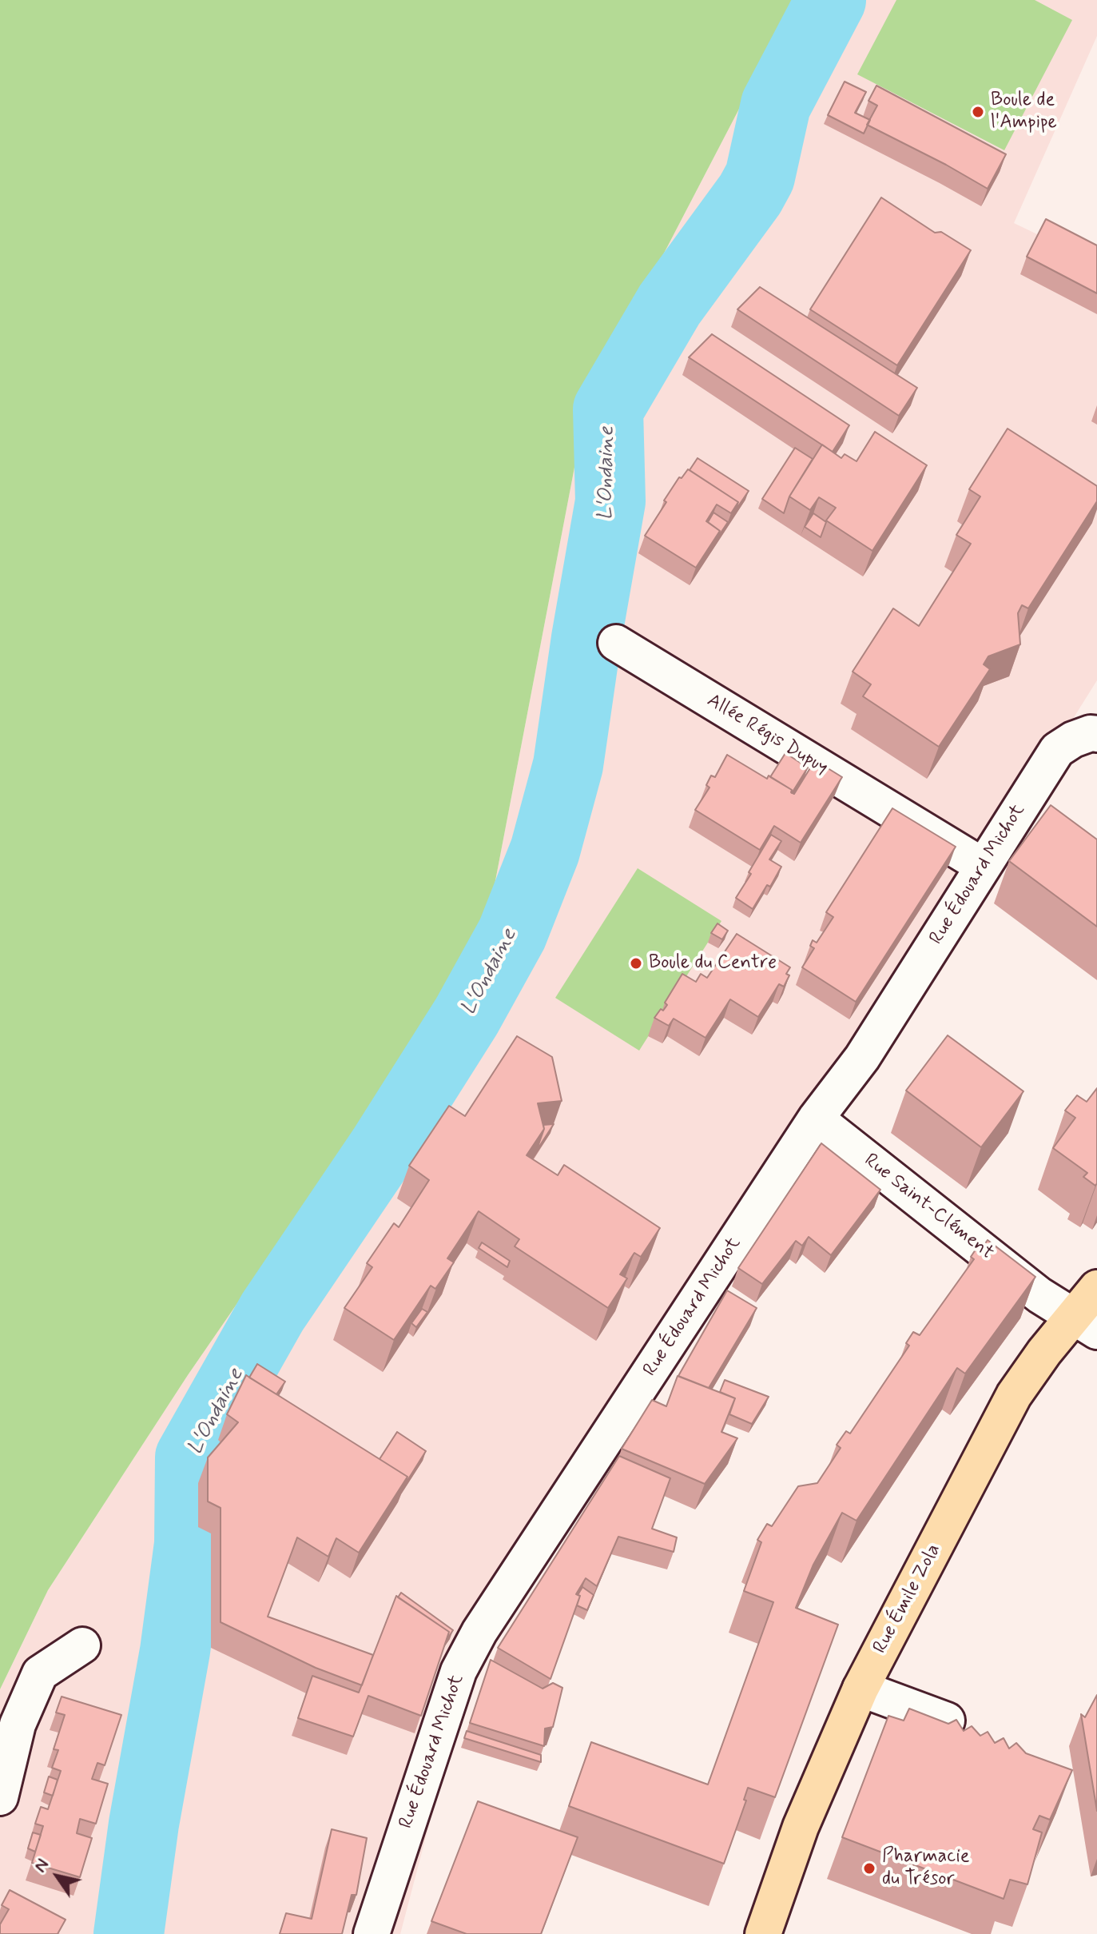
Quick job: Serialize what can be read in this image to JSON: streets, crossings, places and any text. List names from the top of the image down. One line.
{"streets":{"main road":["Rue Émile Zola"],"street":["Allée Régis Dupuy","Rue Édouard Michot","Rue Saint-Clément"]},"crossings":[["Allée Régis Dupuy","Rue Édouard Michot"],["Rue Édouard Michot","Rue Saint-Clément"],["Rue Saint-Clément","Rue Émile Zola"]],"water":["L'Ondaine"],"places":["Boule de l'Ampipe","Boule du Centre","Pharmacie du Trésor"],"north":"top left"}
